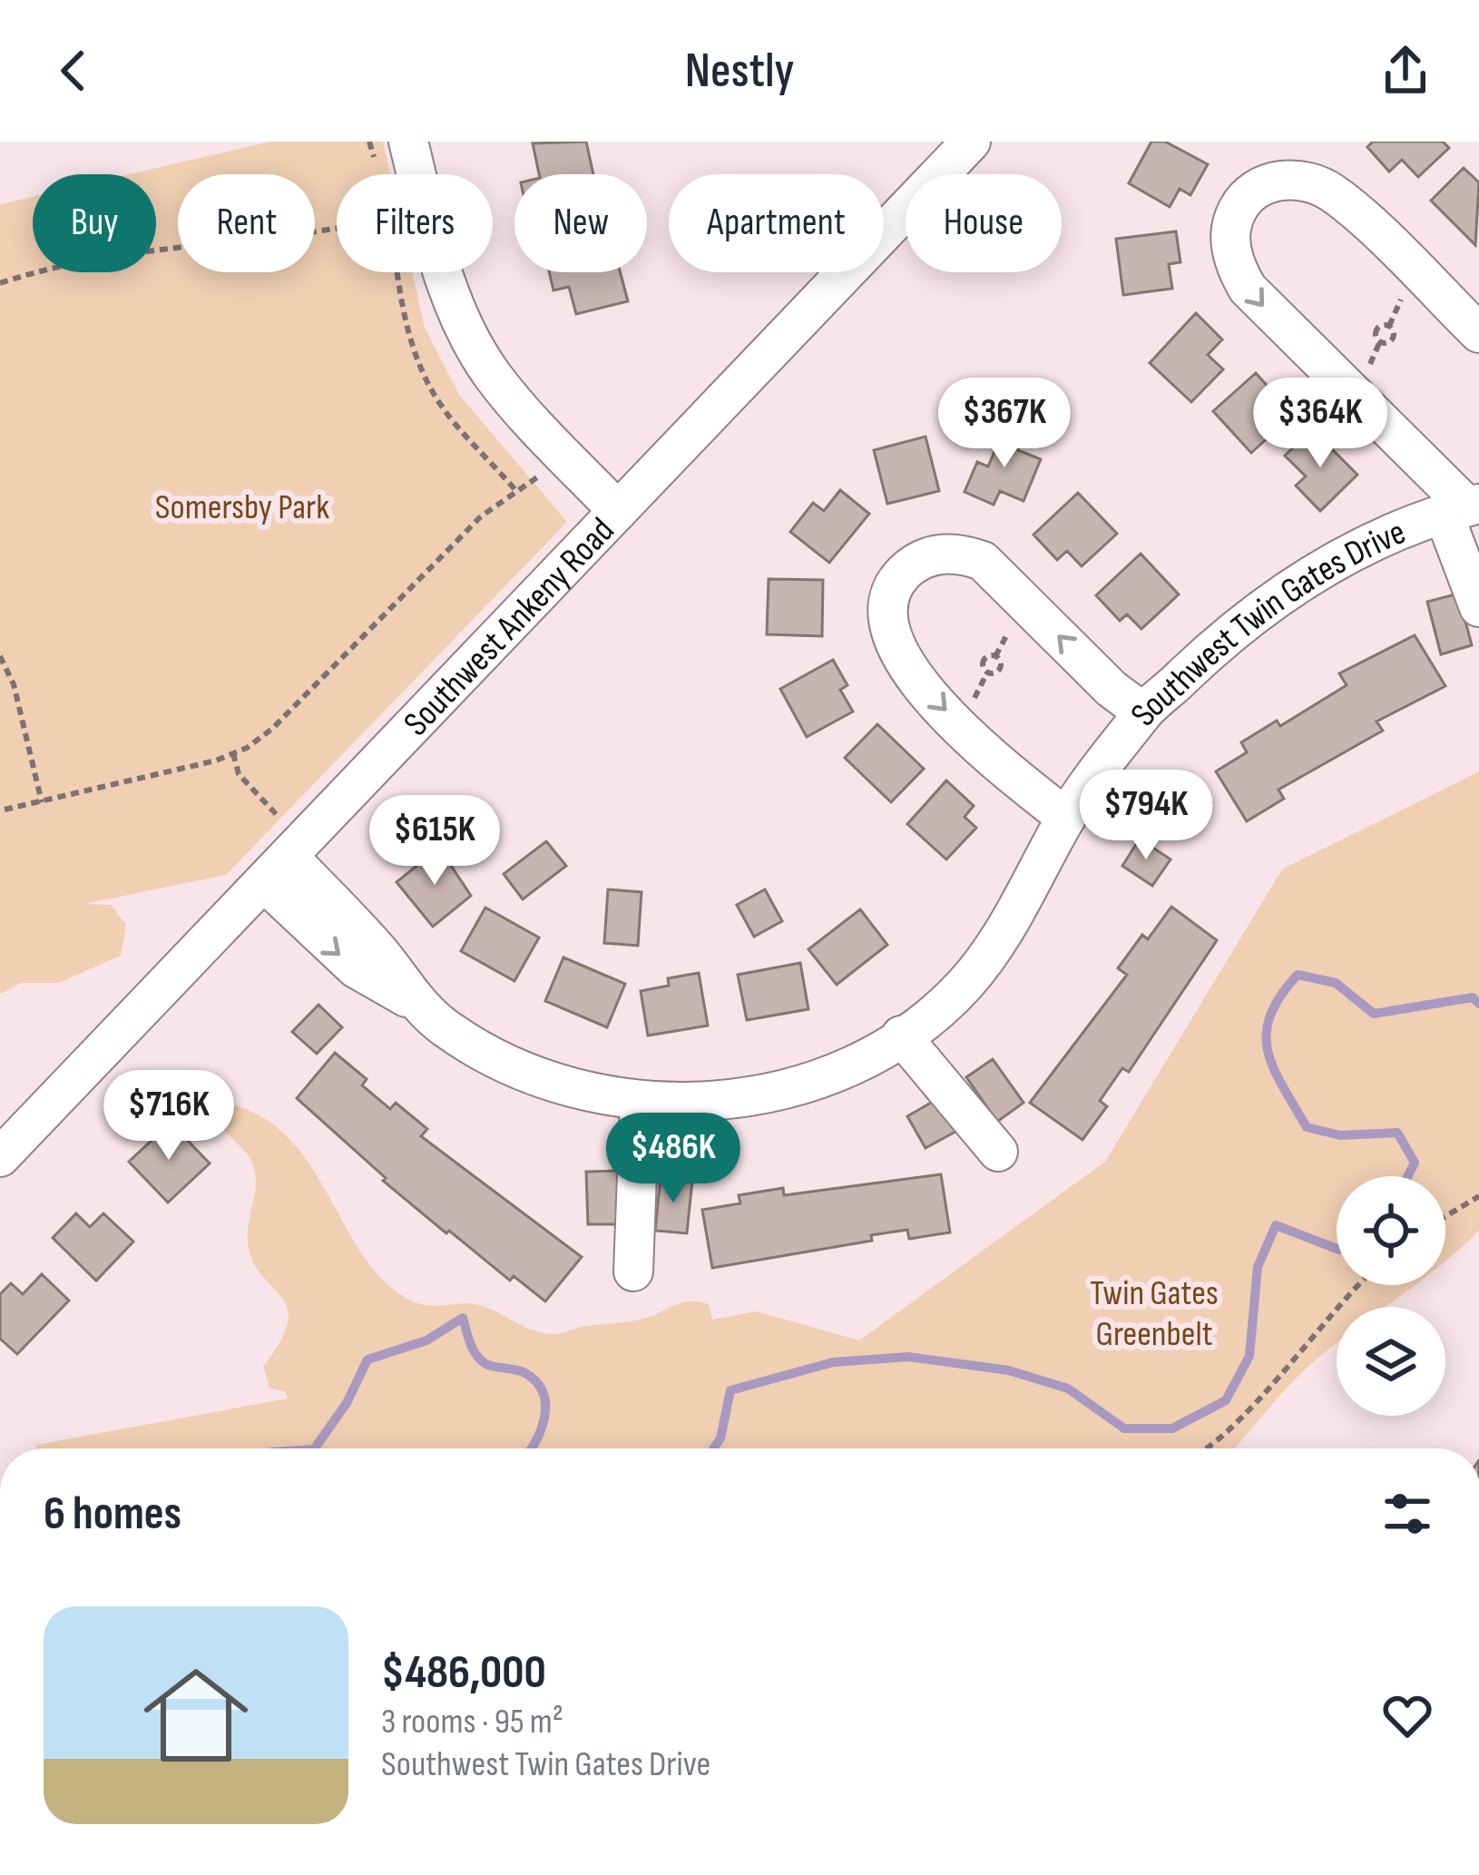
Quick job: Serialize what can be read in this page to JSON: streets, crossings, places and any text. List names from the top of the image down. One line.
{"streets":{"street":["Southwest Ankeny Road","Southwest Twin Gates Drive"]},"crossings":[["Southwest Ankeny Road","Southwest Twin Gates Drive"]],"parks":["Somersby Park","Twin Gates Greenbelt"],"page":{"header":"Nestly","chip":["Buy","Rent","Filters","New","Apartment","House"],"price":["$367K","$364K","$794K","$615K","$716K","$486K"],"heading":"6 homes","list":[{"name":"$486,000","note":"3 rooms · 95 m² · Southwest Twin Gates Drive"}]}}
